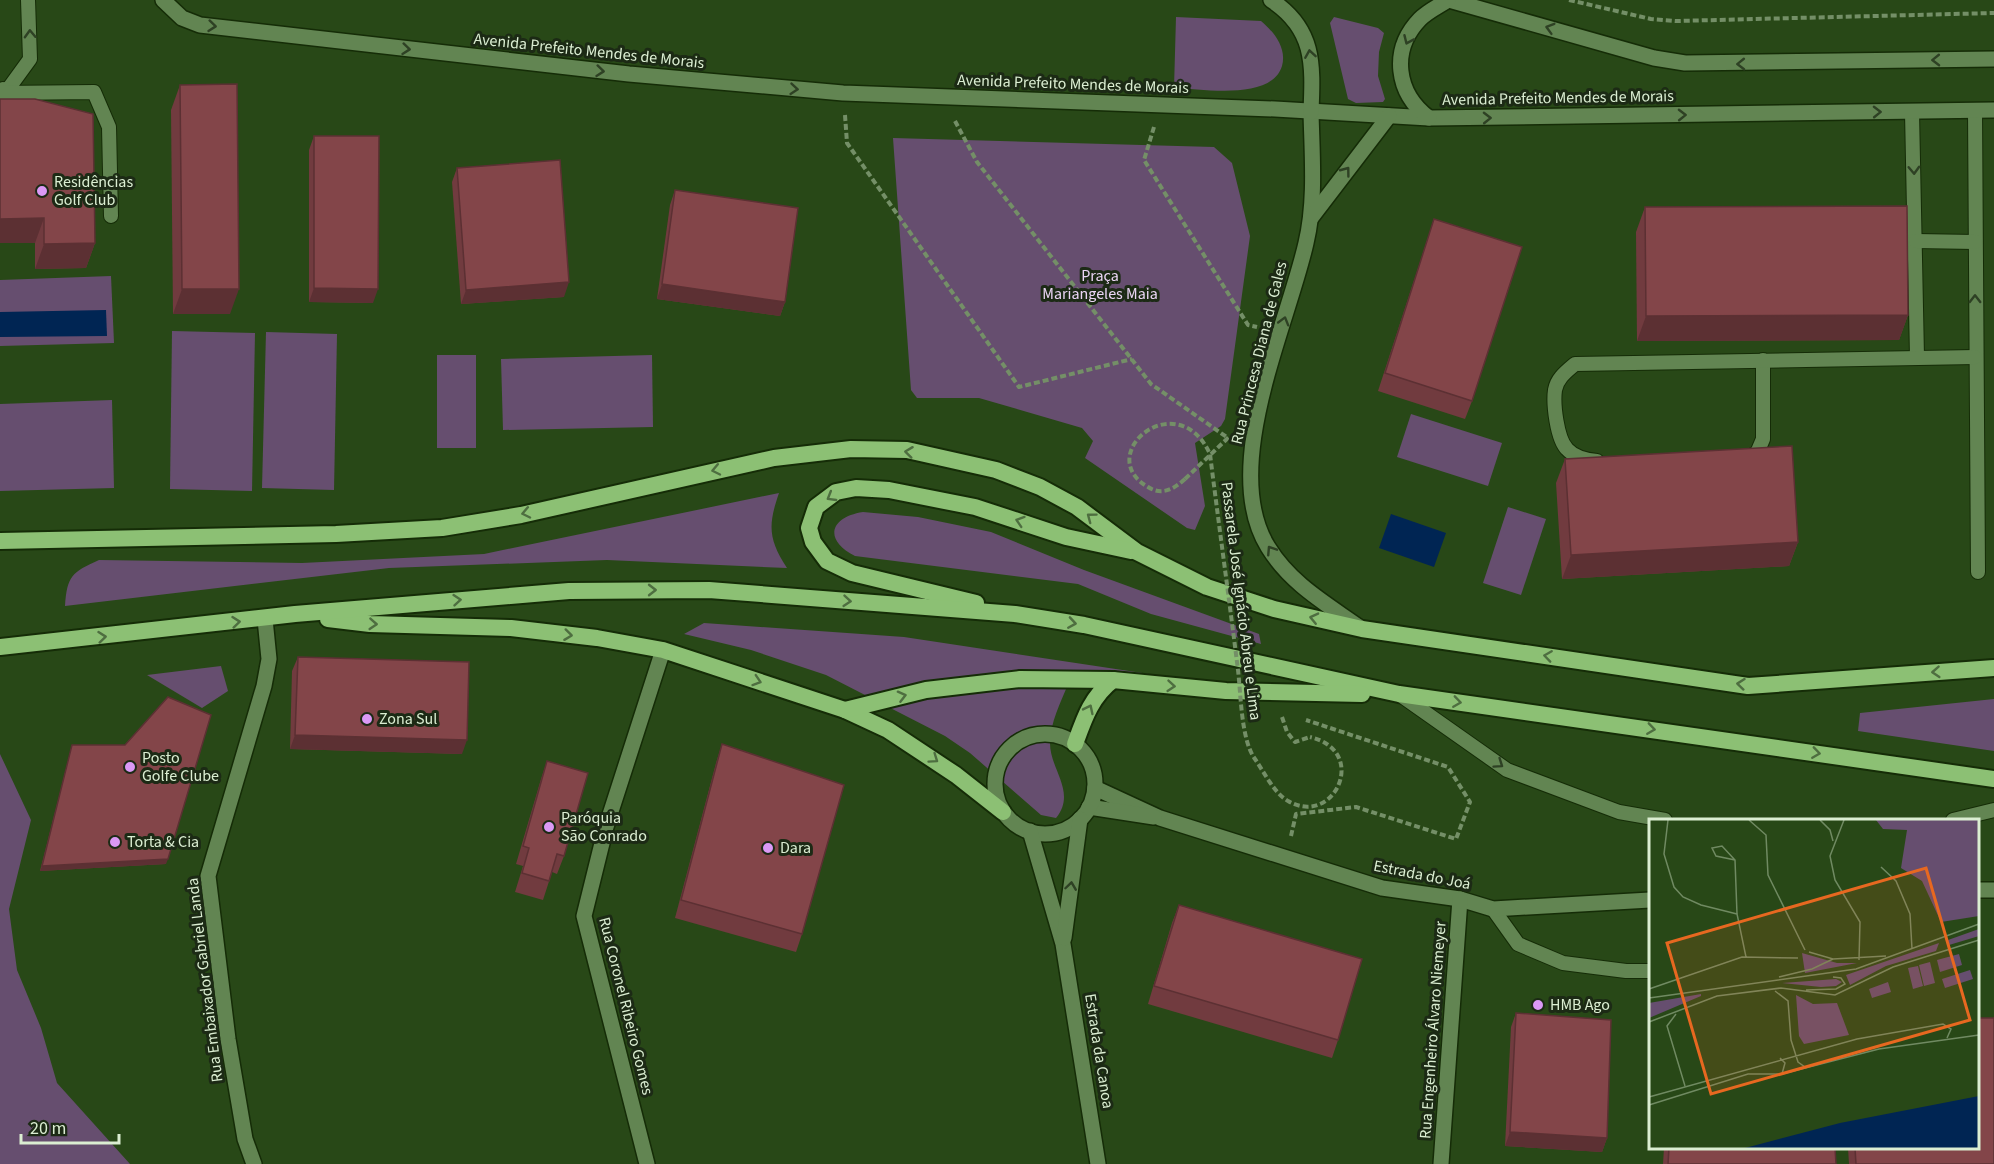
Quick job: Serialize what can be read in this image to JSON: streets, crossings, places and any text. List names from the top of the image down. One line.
{"streets":{"street":["Avenida Prefeito Mendes de Morais","Rua Princesa Diana de Gales","Estrada do Joá","Rua Embaixador Gabriel Landa","Rua Coronel Ribeiro Gomes","Rua Engenheiro Álvaro Niemeyer","Estrada da Canoa"],"path":["Passarela José Ignácio Abreu e Lima"]},"crossings":[["Avenida Prefeito Mendes de Morais","Rua Princesa Diana de Gales"],["Estrada do Joá","Rua Engenheiro Álvaro Niemeyer"],["Estrada do Joá","Estrada da Canoa"]],"one_way":["Rua Princesa Diana de Gales"],"parks":["Praça Mariangeles Maia"],"places":["Residências Golf Club","Zona Sul","Posto Golfe Clube","Paróquia São Conrado","Torta & Cia","Dara","HMB Ago"],"scale_bar":"20 m"}
